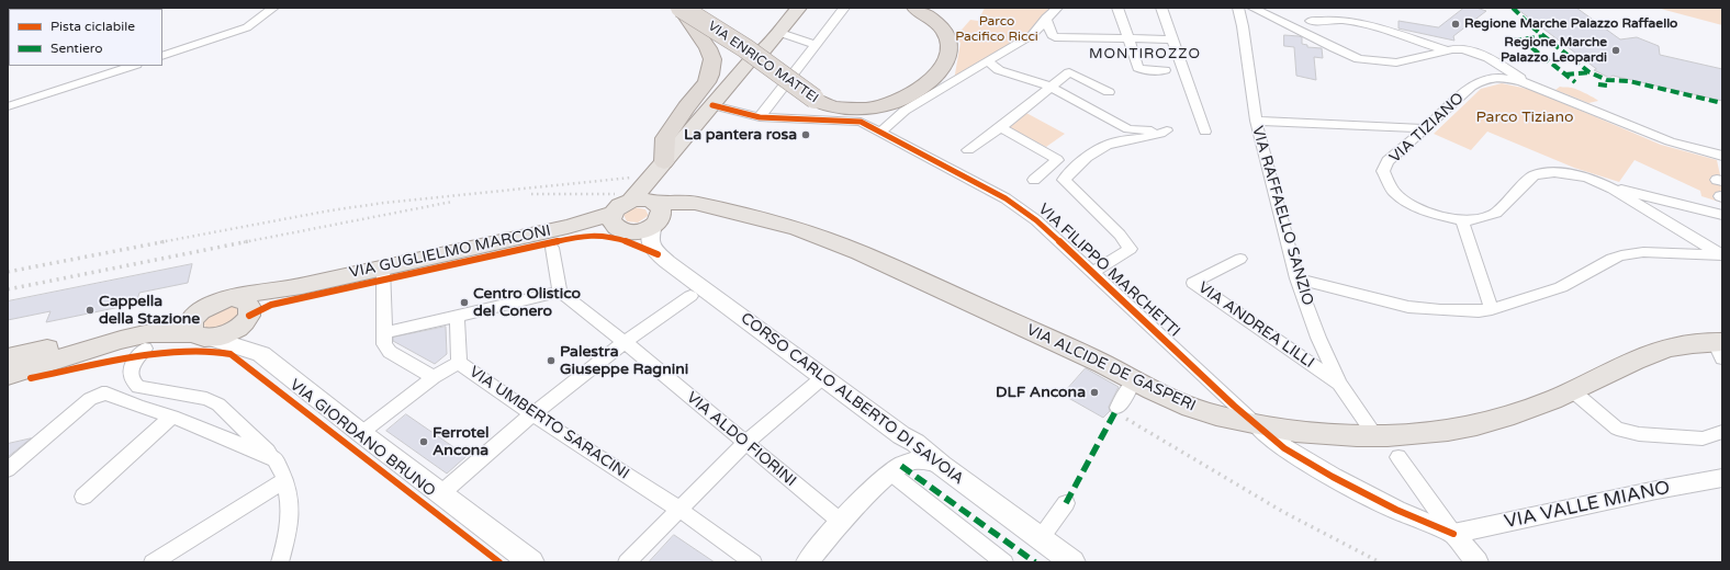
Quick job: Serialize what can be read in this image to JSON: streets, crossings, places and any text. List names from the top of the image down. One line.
{"streets":{"highway":["VIA ENRICO MATTEI"],"main road":["VIA GUGLIELMO MARCONI","VIA ALCIDE DE GASPERI","CORSO CARLO ALBERTO DI SAVOIA","VIA GIORDANO BRUNO"],"street":["VIA TIZIANO","VIA RAFFAELLO SANZIO","VIA FILIPPO MARCHETTI","VIA ANDREA LILLI","VIA UMBERTO SARACINI","VIA ALDO FIORINI","VIA VALLE MIANO"]},"crossings":[["VIA RAFFAELLO SANZIO","VIA ANDREA LILLI"],["VIA RAFFAELLO SANZIO","VIA ALCIDE DE GASPERI"],["VIA GUGLIELMO MARCONI","VIA ALCIDE DE GASPERI"],["VIA GUGLIELMO MARCONI","CORSO CARLO ALBERTO DI SAVOIA"],["VIA GUGLIELMO MARCONI","VIA GIORDANO BRUNO"],["VIA FILIPPO MARCHETTI","VIA ALCIDE DE GASPERI"],["VIA FILIPPO MARCHETTI","VIA VALLE MIANO"],["VIA ALCIDE DE GASPERI","CORSO CARLO ALBERTO DI SAVOIA"],["VIA UMBERTO SARACINI","VIA GIORDANO BRUNO"]],"districts":["MONTIROZZO"],"parks":["Parco Pacifico Ricci","Parco Tiziano"],"places":["Regione Marche Palazzo Raffaello","Regione Marche Palazzo Leopardi","La pantera rosa","Centro Olistico del Conero","Cappella della Stazione","Palestra Giuseppe Ragnini","DLF Ancona","Ferrotel Ancona"],"legend":["Pista ciclabile","Sentiero"]}
